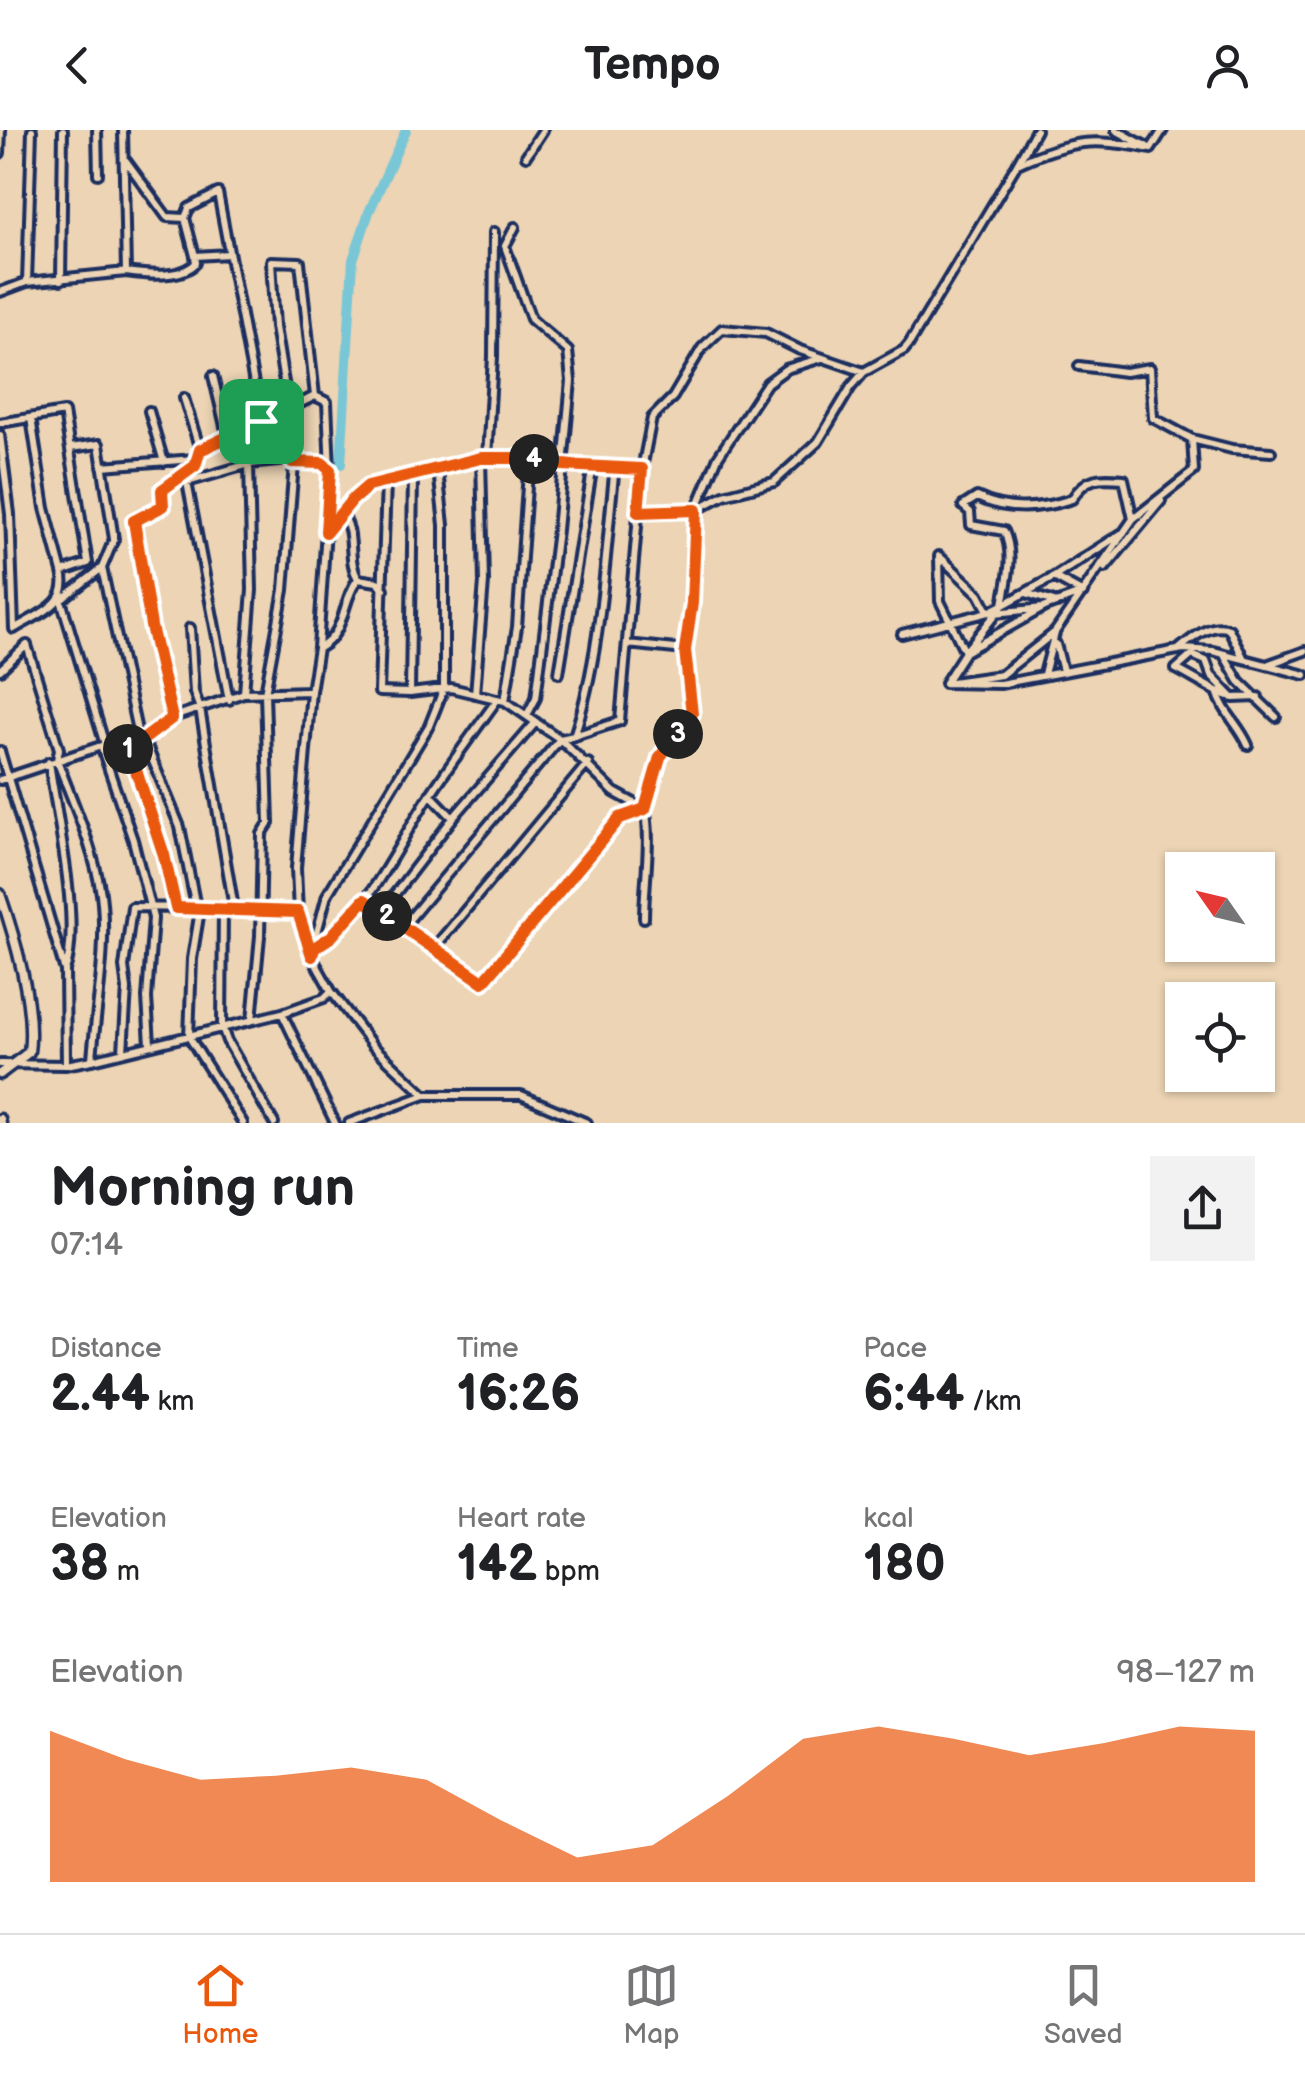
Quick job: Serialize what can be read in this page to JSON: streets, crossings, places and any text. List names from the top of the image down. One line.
{"north":"top left","page":{"header":"Tempo","pins":["4","3","1","2"],"heading":["Morning run","07:14"],"stats":[["Distance","2.44 km"],["Time","16:26"],["Pace","6:44 /km"],["Elevation","38 m"],["Heart rate","142 bpm"],["kcal","180"]],"chart":["Elevation","98–127 m"],"tabs":["Home","Map","Saved"]}}
